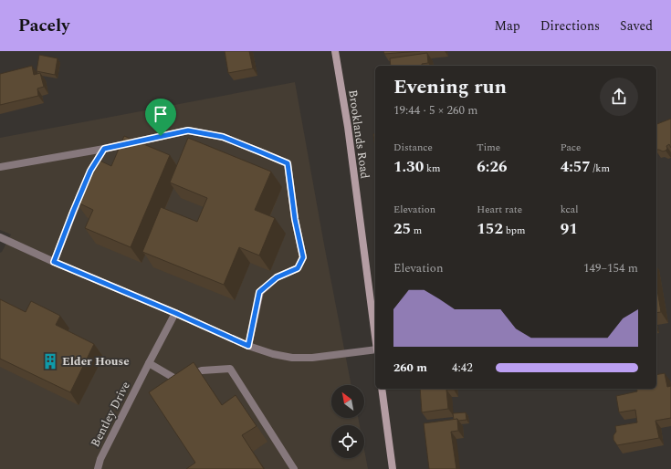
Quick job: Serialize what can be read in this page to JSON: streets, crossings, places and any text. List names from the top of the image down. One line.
{"streets":{"main road":["Brooklands Road"],"street":["Bentley Drive"]},"places":{"building":["Elder House"]},"north":"top left","page":{"header":"Pacely","nav":["Map","Directions","Saved"],"heading":["Evening run","19:44 · 5 × 260 m"],"stats":[["Distance","1.30 km"],["Time","6:26"],["Pace","4:57 /km"],["Elevation","25 m"],["Heart rate","152 bpm"],["kcal","91"]],"chart":["Elevation","149–154 m"],"list":[{"name":"260 m","note":"4:42"}]}}
